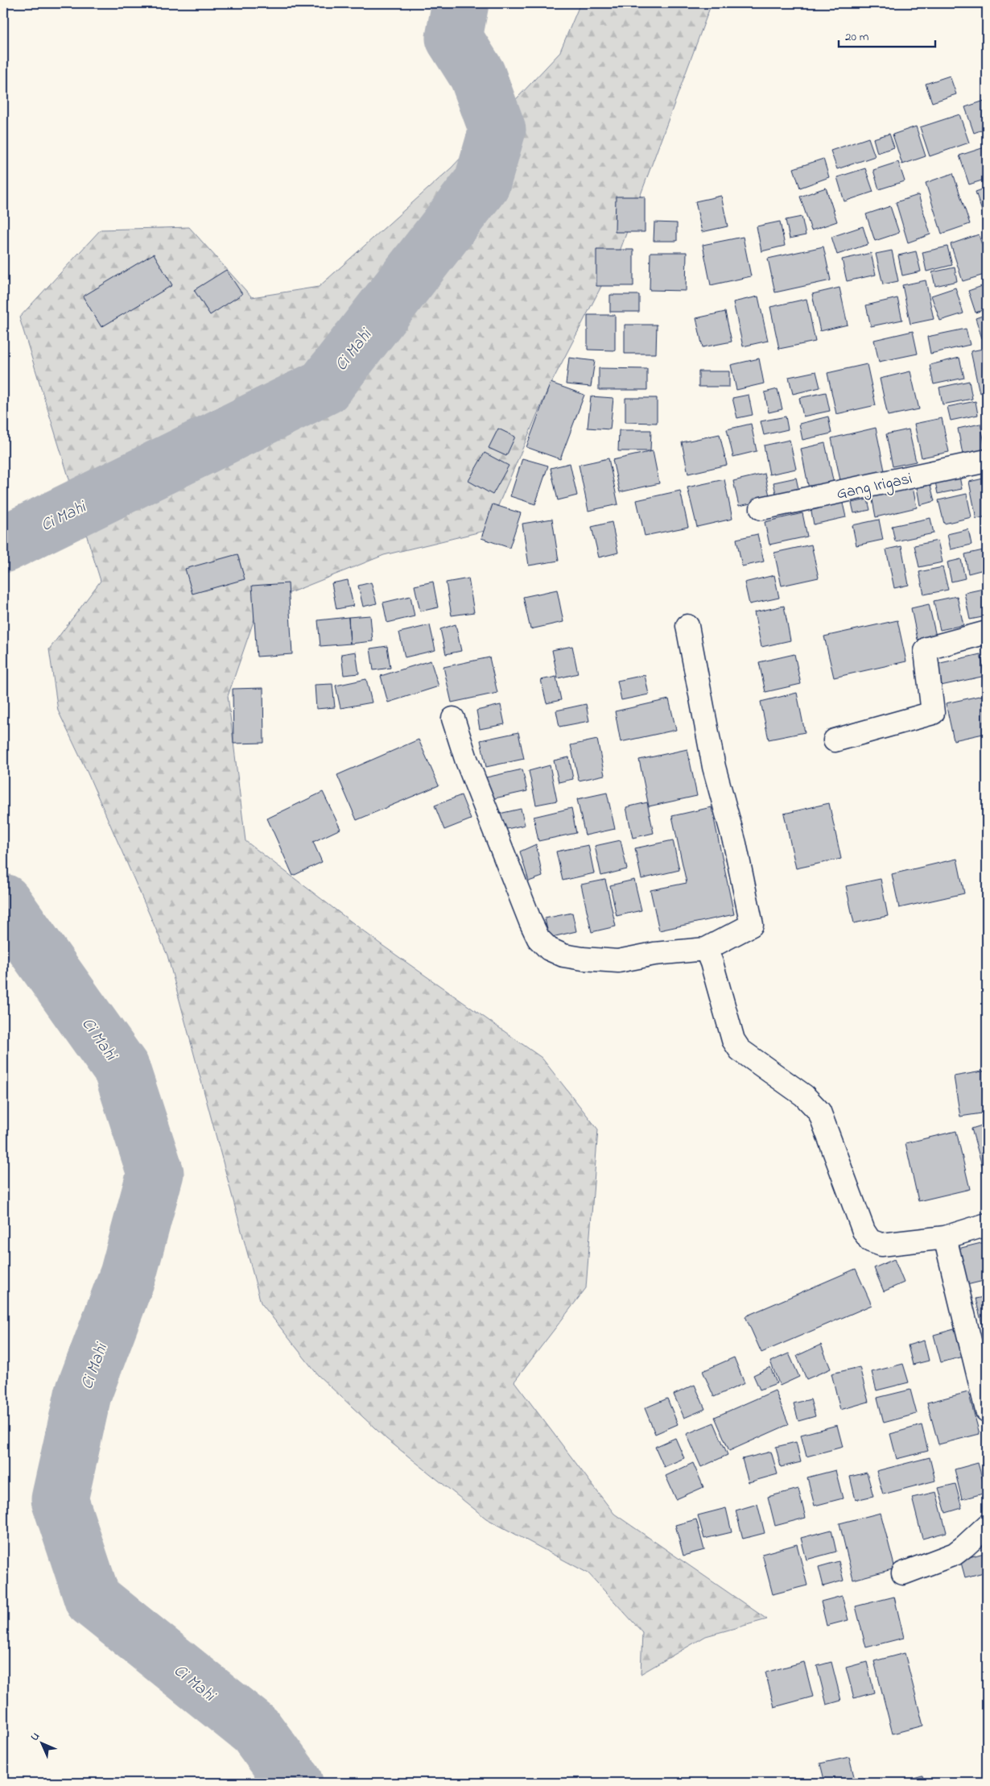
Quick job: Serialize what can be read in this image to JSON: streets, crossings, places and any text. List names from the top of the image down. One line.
{"streets":{"street":["Gang Irigasi"]},"water":["Ci Mahi"],"scale_bar":"20 m","north":"top left"}
